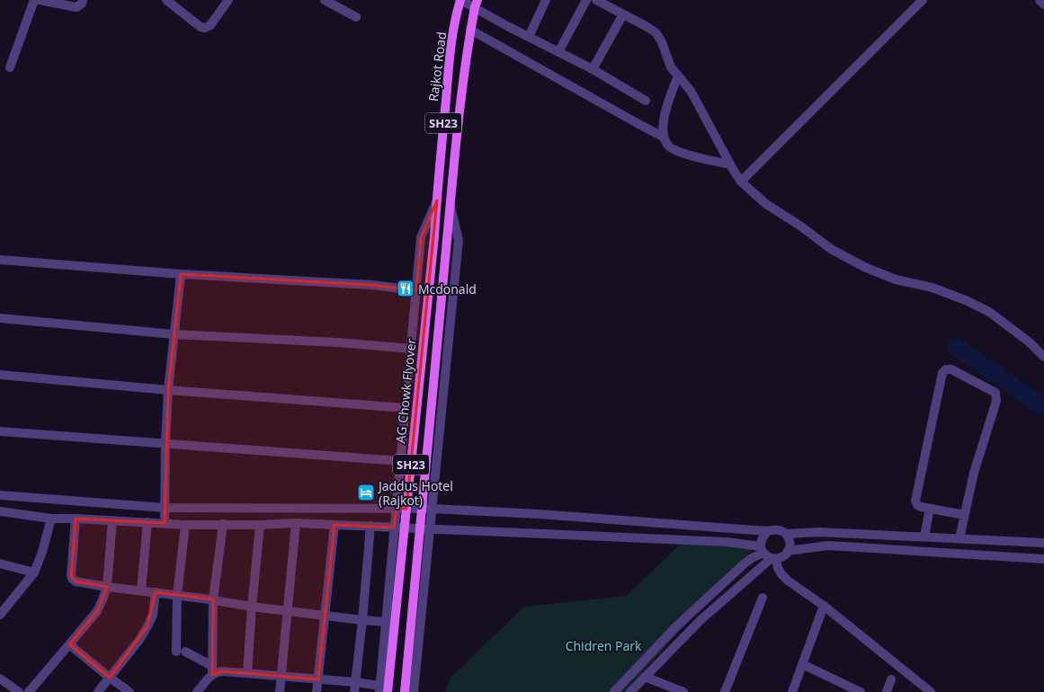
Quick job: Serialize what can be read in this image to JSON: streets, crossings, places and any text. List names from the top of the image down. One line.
{"streets":{"main road":["Rajkot Road","SH23","AG Chowk Flyover"]},"crossings":[["Rajkot Road","AG Chowk Flyover"],["SH23","AG Chowk Flyover"]],"parks":["Chidren Park"],"places":{"restaurant":["Mcdonald"],"hotel":["Jaddus Hotel (Rajkot)"]}}
